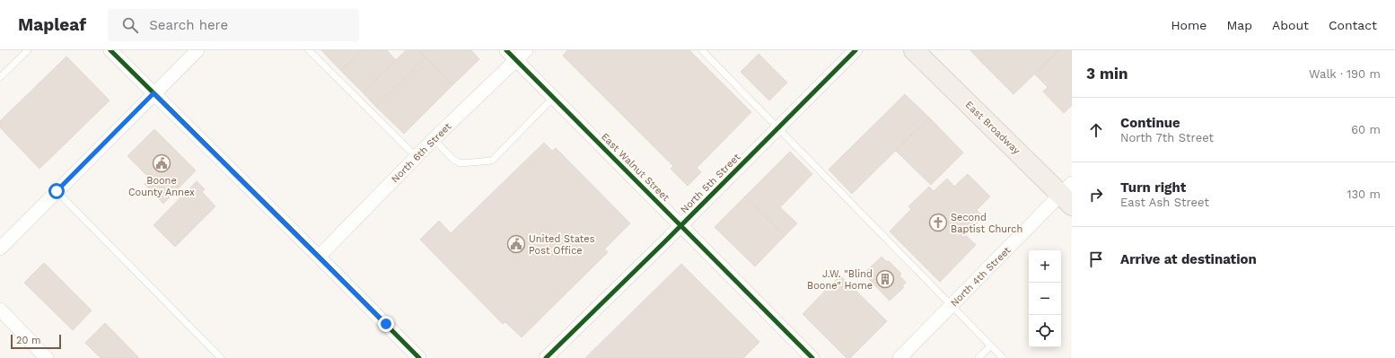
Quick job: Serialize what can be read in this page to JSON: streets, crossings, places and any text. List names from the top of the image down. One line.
{"streets":{"main road":["East Broadway"],"street":["North 6th Street","East Walnut Street","North 5th Street","North 4th Street"]},"crossings":[["East Broadway","North 4th Street"],["North 6th Street","East Walnut Street"],["East Walnut Street","North 5th Street"]],"places":{"public building":["Boone County Annex","United States Post Office"],"church":["Second Baptist Church"],"building":["J.W. \"Blind Boone\" Home"]},"scale_bar":"20 m","page":{"header":"Mapleaf","search":"Search here","nav":["Home","Map","About","Contact"],"heading":["3 min","Walk · 190 m"],"list":[["Continue","North 7th Street","60 m"],["Turn right","East Ash Street","130 m"],"Arrive at destination"],"map_buttons":["+","−"],"scale":"20 m"}}
